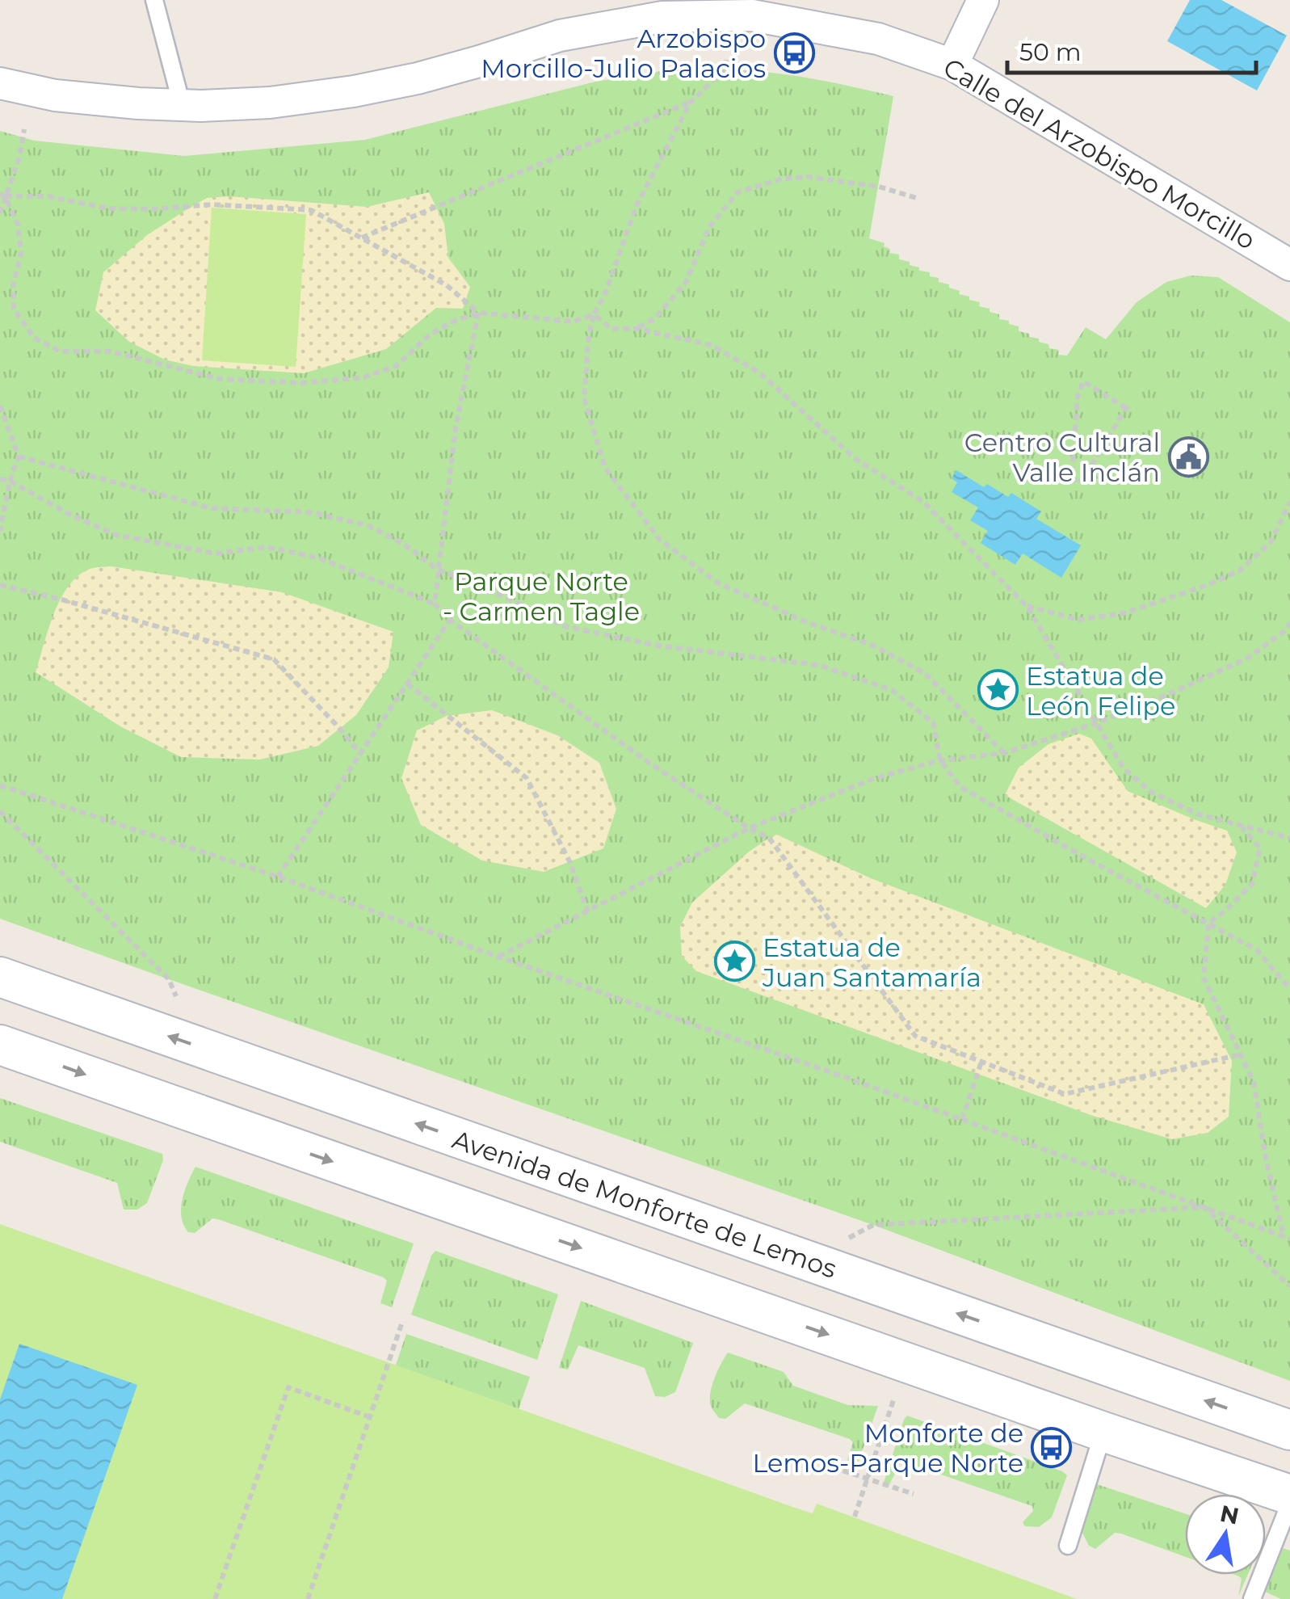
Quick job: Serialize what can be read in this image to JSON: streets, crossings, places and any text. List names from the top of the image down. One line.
{"streets":{"street":["Calle del Arzobispo Morcillo","Avenida de Monforte de Lemos"]},"parks":["Parque Norte - Carmen Tagle"],"places":{"bus stop":["Arzobispo Morcillo-Julio Palacios","Monforte de Lemos-Parque Norte"],"public building":["Centro Cultural Valle Inclán"],"place":["Estatua de León Felipe","Estatua de Juan Santamaría"]},"scale_bar":"50 m","north":"top"}
